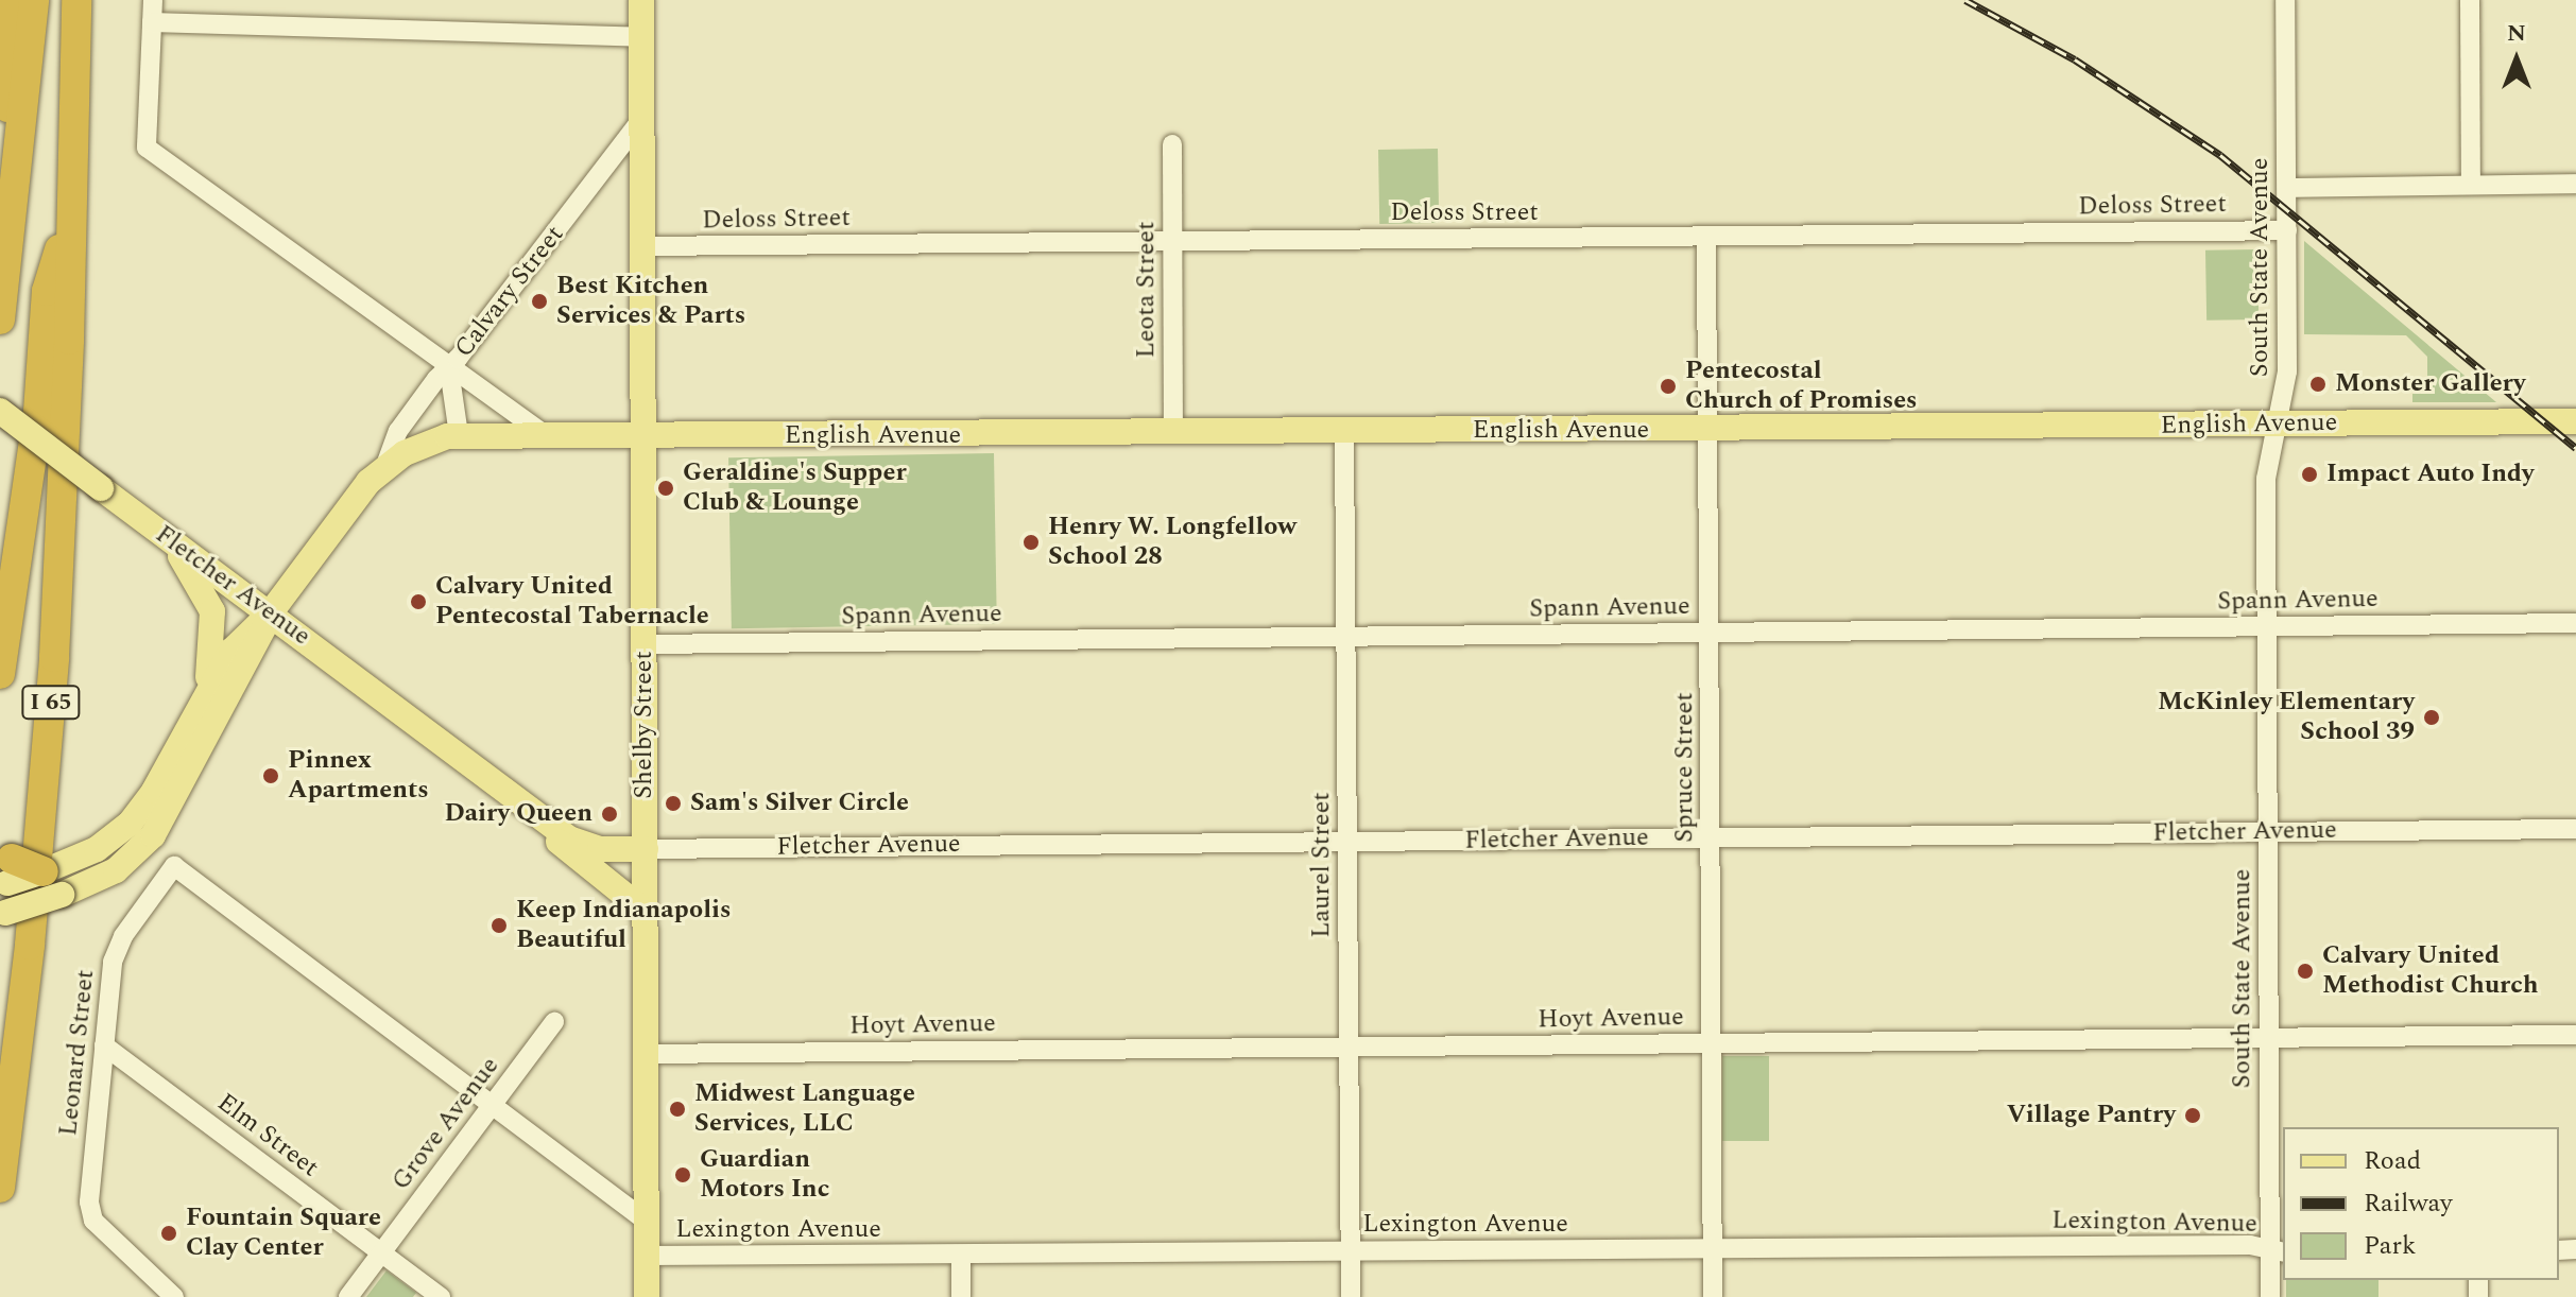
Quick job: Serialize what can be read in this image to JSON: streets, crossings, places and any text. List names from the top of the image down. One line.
{"streets":{"highway":["I 65"],"main road":["Calvary Street","English Avenue","Fletcher Avenue","Shelby Street"],"street":["Deloss Street","South State Avenue","Leota Street","Spann Avenue","Spruce Street","Laurel Street","Hoyt Avenue","Leonard Street","Grove Avenue","Elm Street","Lexington Avenue"]},"crossings":[["Deloss Street","South State Avenue"],["Deloss Street","Leota Street"],["Deloss Street","Shelby Street"],["Deloss Street","Spruce Street"],["South State Avenue","English Avenue"],["South State Avenue","Fletcher Avenue"],["South State Avenue","Spann Avenue"],["South State Avenue","Hoyt Avenue"],["South State Avenue","Lexington Avenue"],["Leota Street","English Avenue"],["Calvary Street","English Avenue"],["Calvary Street","Fletcher Avenue"],["Calvary Street","Shelby Street"],["English Avenue","Shelby Street"],["English Avenue","Spruce Street"],["English Avenue","Laurel Street"],["Fletcher Avenue","Shelby Street"],["Fletcher Avenue","Spruce Street"],["Fletcher Avenue","Laurel Street"],["Spann Avenue","Shelby Street"],["Spann Avenue","Spruce Street"],["Spann Avenue","Laurel Street"],["Shelby Street","Hoyt Avenue"],["Shelby Street","Lexington Avenue"],["Spruce Street","Hoyt Avenue"],["Spruce Street","Lexington Avenue"],["Laurel Street","Hoyt Avenue"],["Laurel Street","Lexington Avenue"],["Leonard Street","Elm Street"],["Leonard Street","Lexington Avenue"],["Grove Avenue","Elm Street"],["Grove Avenue","Lexington Avenue"]],"places":["Best Kitchen Services & Parts","Monster Gallery","Pentecostal Church of Promises","Impact Auto Indy","Geraldine's Supper Club & Lounge","Henry W. Longfellow School 28","Calvary United Pentecostal Tabernacle","McKinley Elementary School 39","Pinnex Apartments","Sam's Silver Circle","Dairy Queen","Keep Indianapolis Beautiful","Calvary United Methodist Church","Midwest Language Services, LLC","Village Pantry","Guardian Motors Inc","Fountain Square Clay Center"],"legend":["Road","Railway","Park"],"north":"top"}
